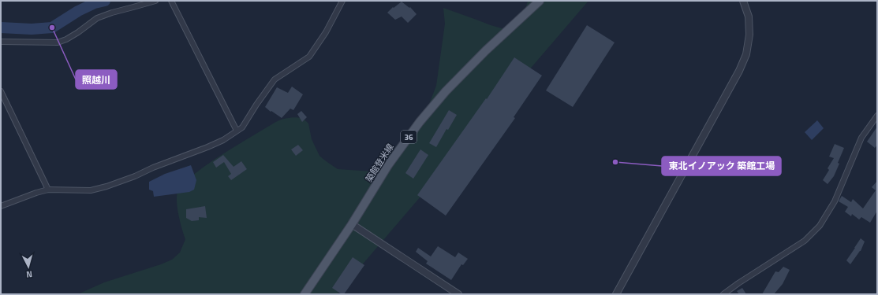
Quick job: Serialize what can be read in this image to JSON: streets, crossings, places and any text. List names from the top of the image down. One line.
{"streets":{"main road":["36","築館登米線"]},"places":["照越川","東北イノアック 築館工場"],"north":"bottom"}
